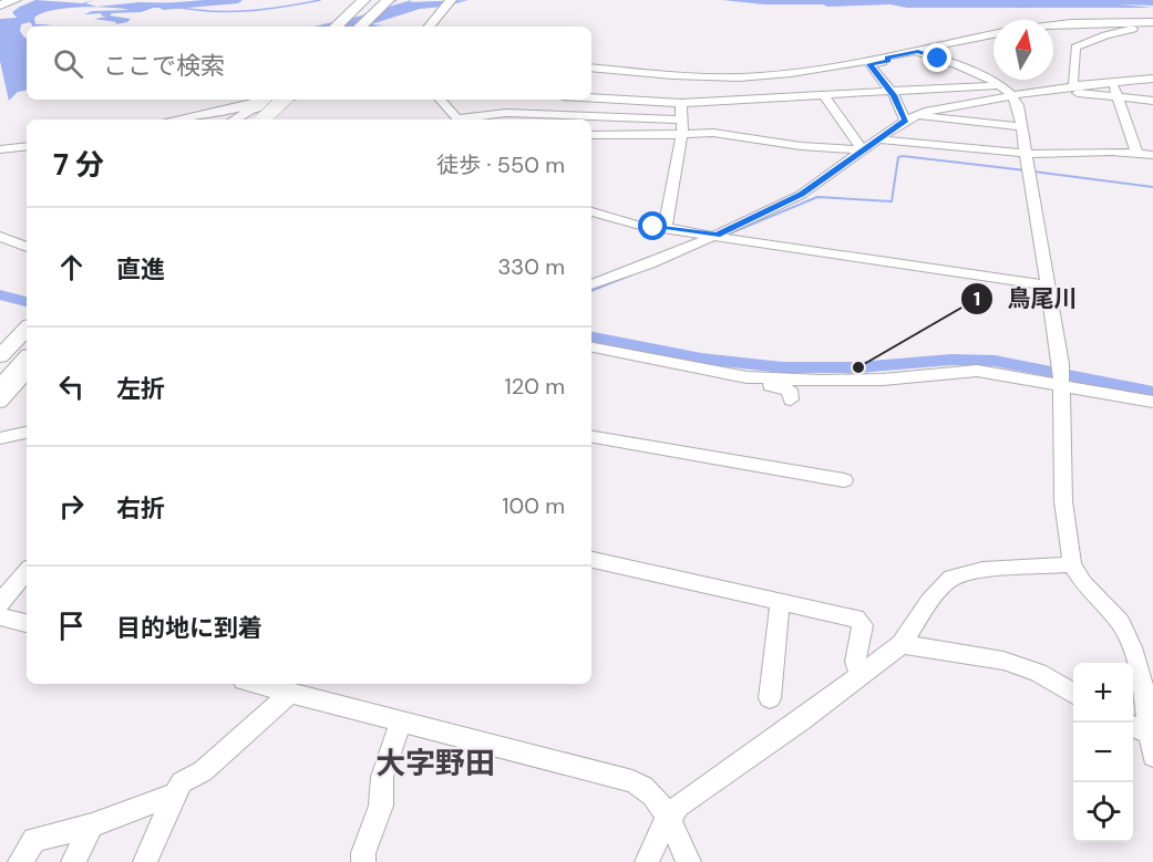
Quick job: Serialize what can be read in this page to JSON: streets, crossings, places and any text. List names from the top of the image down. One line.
{"districts":["大字野田"],"places":["鳥尾川"],"north":"top","page":{"search":"ここで検索","heading":["7 分","徒歩 · 550 m"],"list":[["直進","330 m"],["左折","120 m"],["右折","100 m"],"目的地に到着"],"map_buttons":["+","−"]}}
